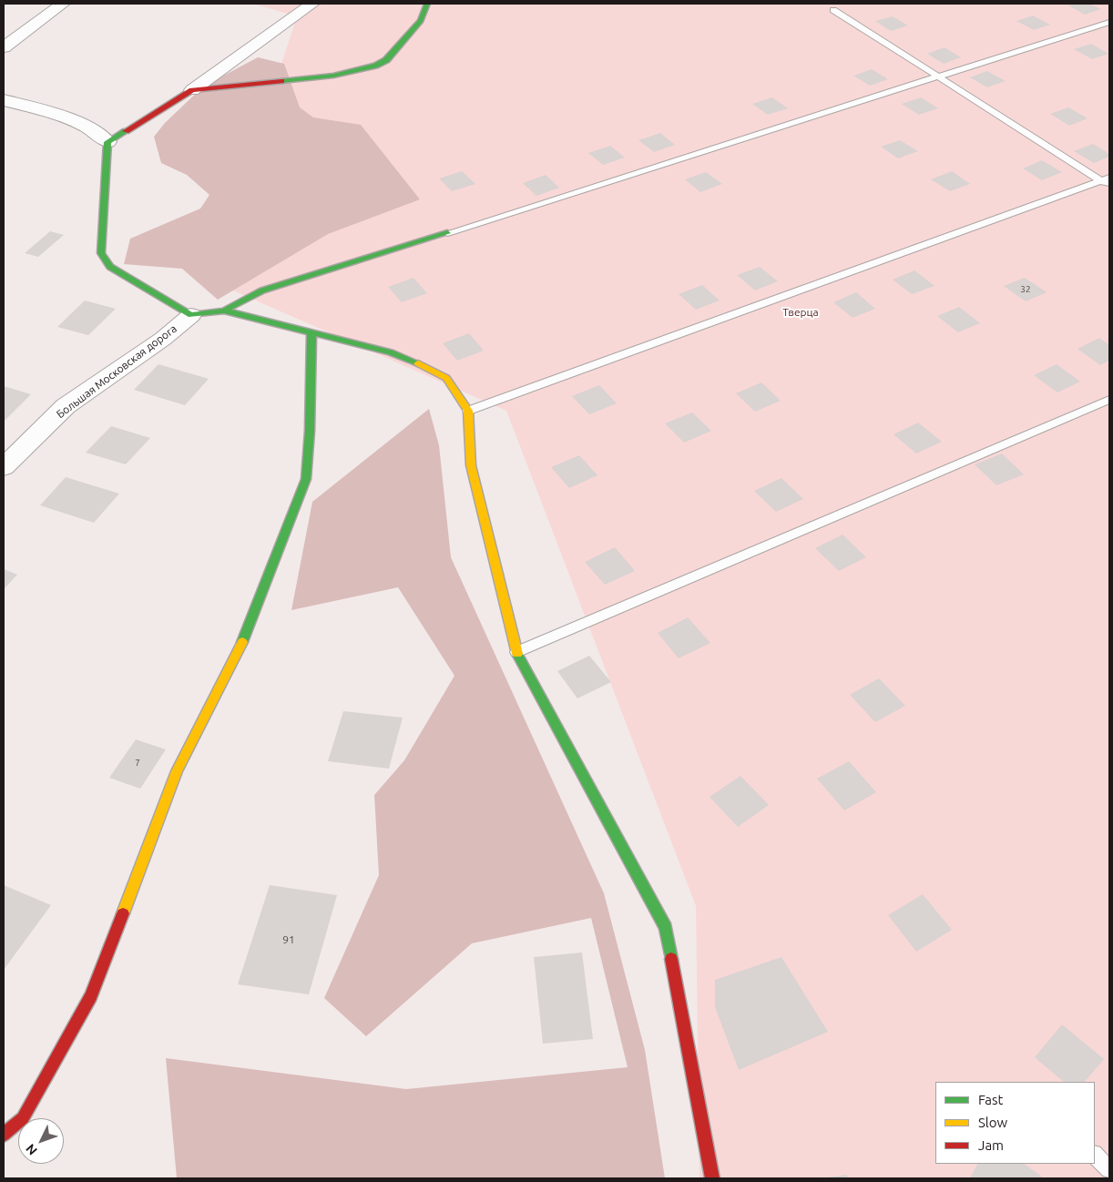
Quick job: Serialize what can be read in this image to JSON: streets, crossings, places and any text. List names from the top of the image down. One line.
{"streets":{"street":["Большая Московская дорога"]},"parks":["Тверца"],"house_numbers":["32","7","91"],"legend":["Fast","Slow","Jam"],"north":"bottom left"}
